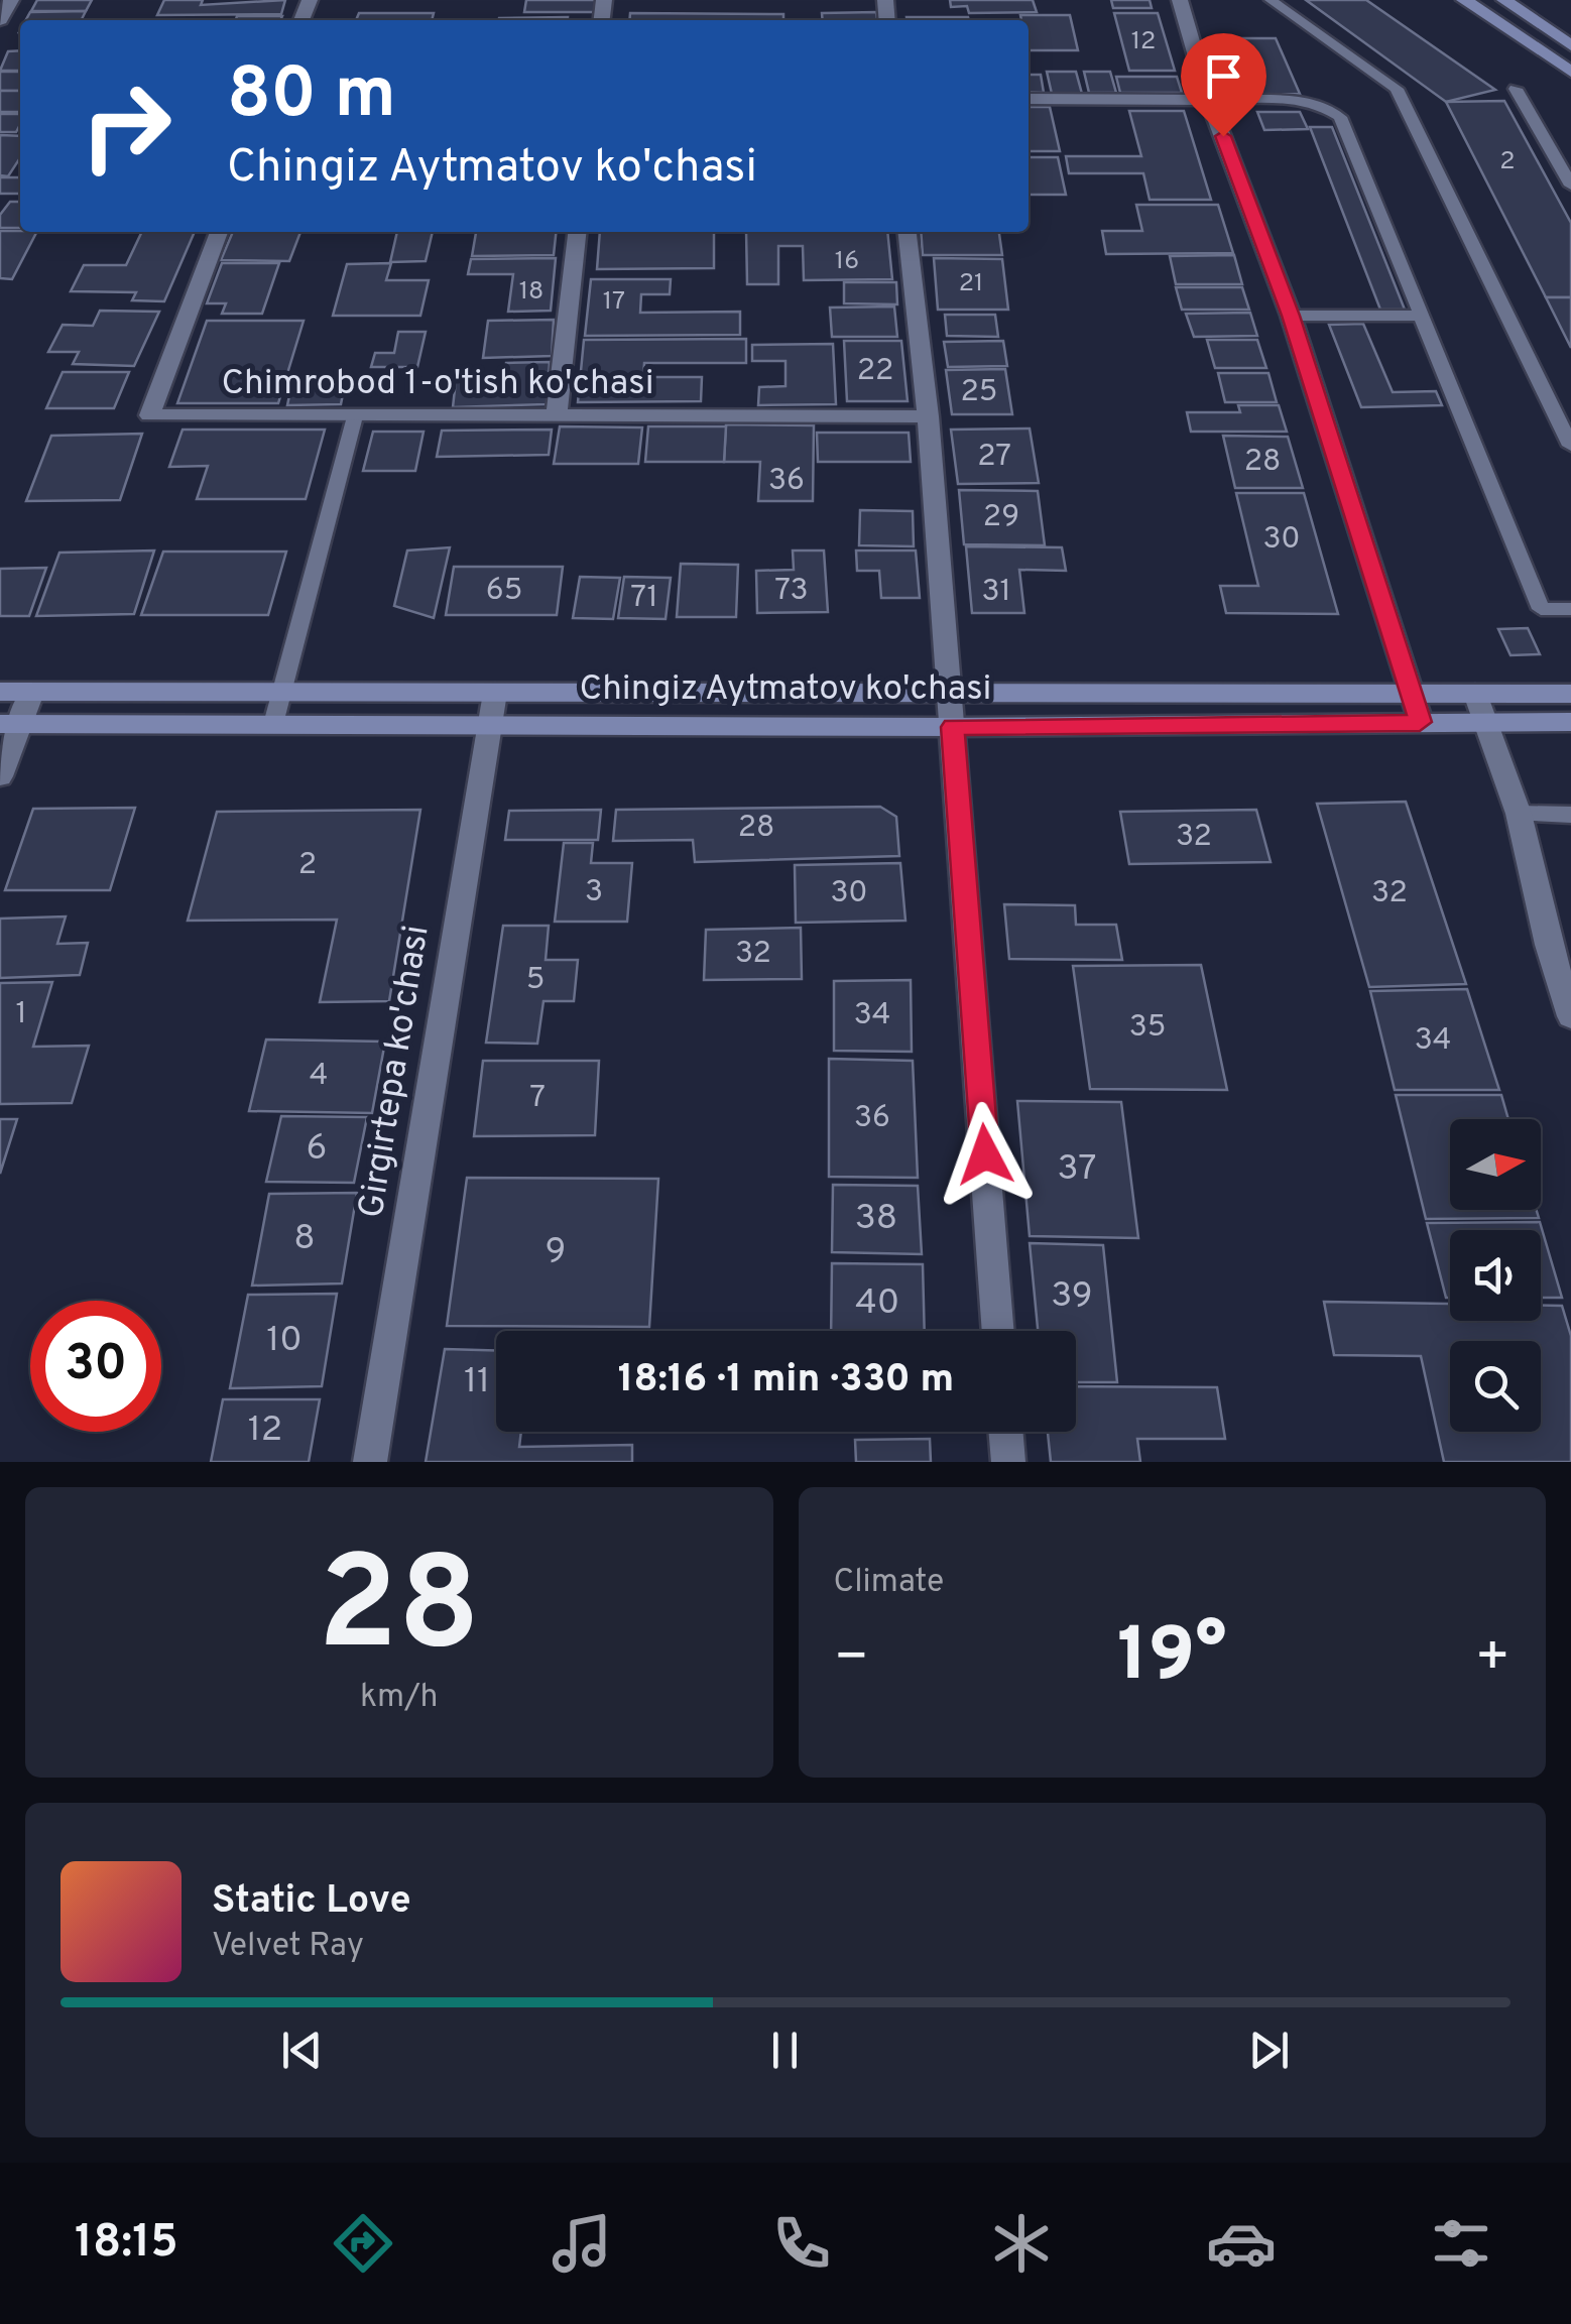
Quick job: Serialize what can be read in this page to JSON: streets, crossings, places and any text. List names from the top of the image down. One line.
{"streets":{"main road":["Chingiz Aytmatov ko'chasi"],"street":["Chimrobod 1-o'tish ko'chasi","Girgirtepa ko'chasi"]},"crossings":[["Chingiz Aytmatov ko'chasi","Girgirtepa ko'chasi"]],"house_numbers":["12","2","16","21","18","17","22","25","27","28","36","29","30","65","73","31","71","28","32","2","3","30","32","32","5","1","34","35","34","4","7","36","6","37","38","8","9","39","40","10","11","12"],"north":"right","page":{"turn":["80 m","Chingiz Aytmatov ko'chasi"],"limit":"30","trip":"18:16 · 1 min · 330 m","tile":[["28","km/h"],"Climate"],"heat":["−","19°","+"],"song":["Static Love","Velvet Ray"],"tabs":"18:15"}}
